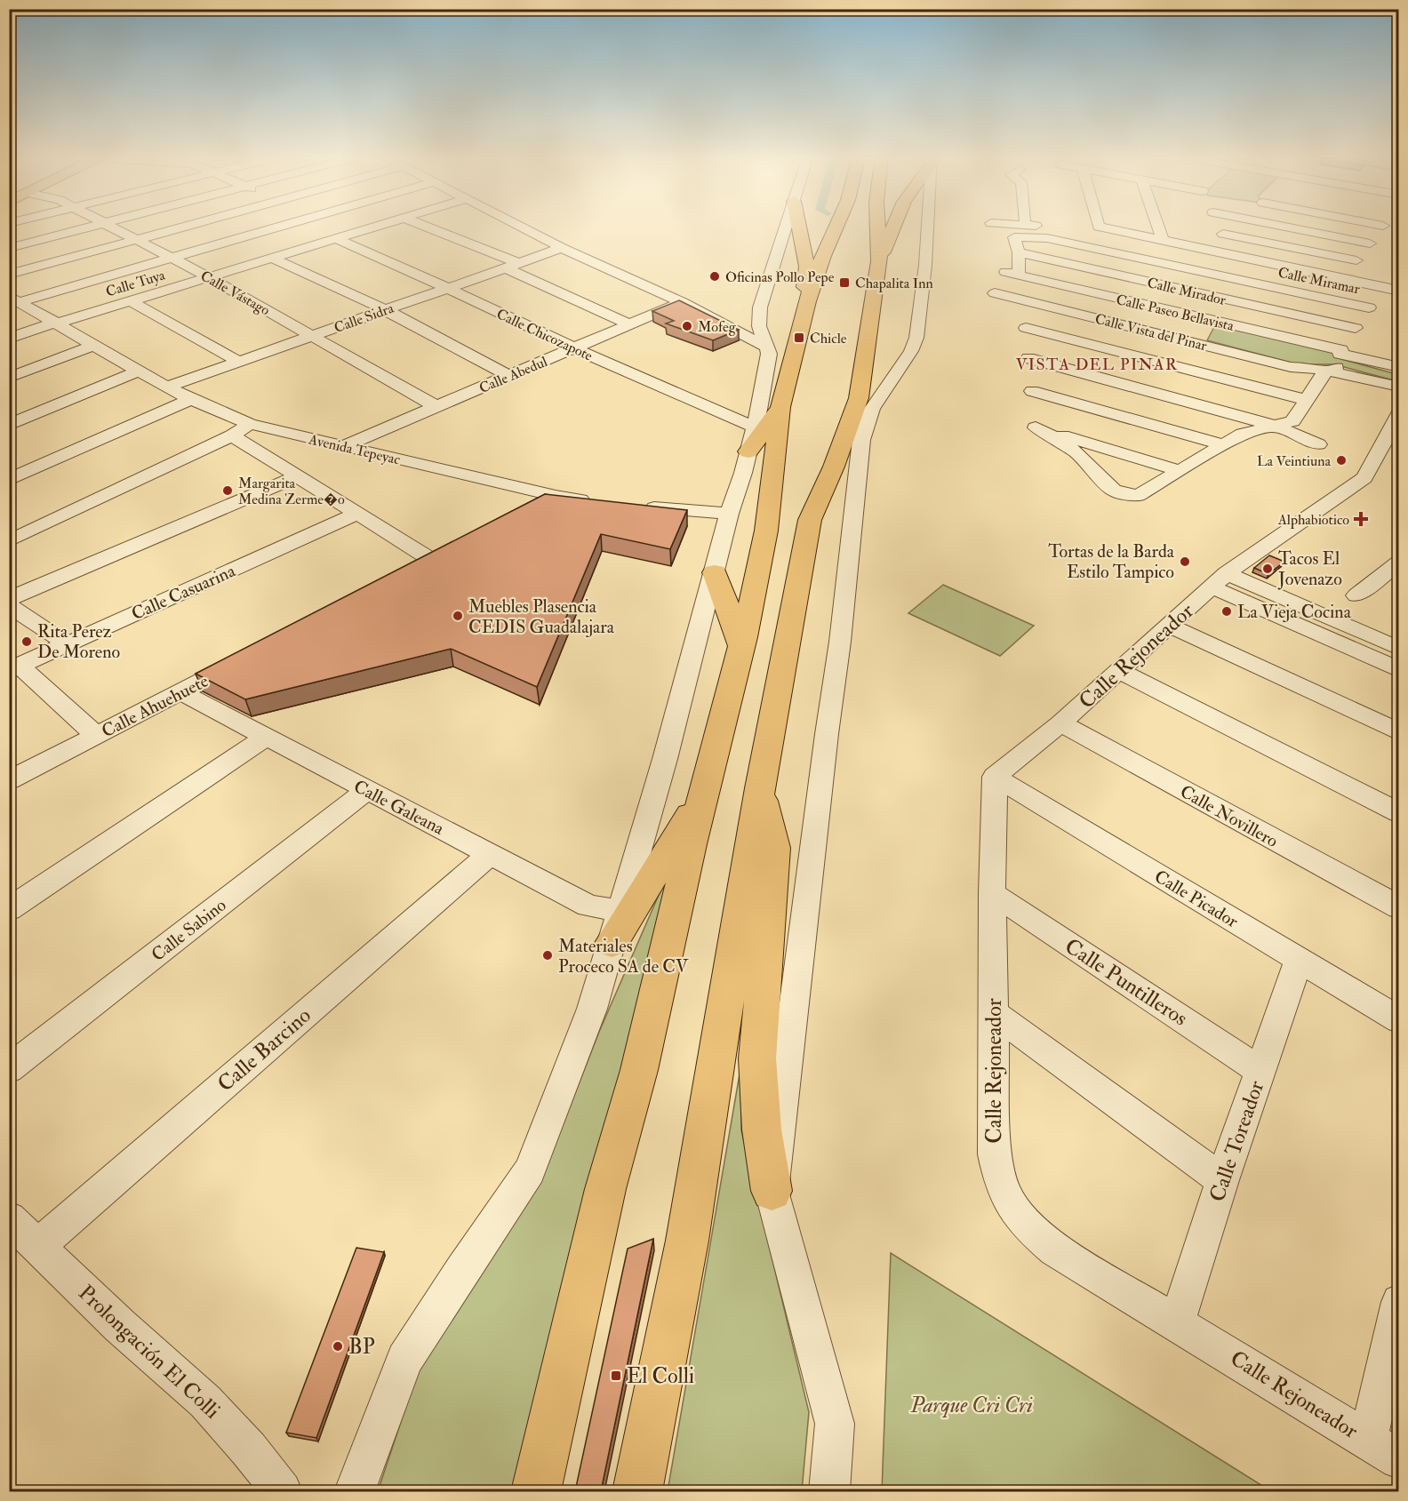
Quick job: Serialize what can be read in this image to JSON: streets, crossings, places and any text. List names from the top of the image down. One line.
{"streets":{"street":["Calle Miramar","Calle Tuya","Calle Mirador","Calle Vástago","Calle Paseo Bellavista","Calle Sidra","Calle Vista del Pinar","Calle Chicozapote","Calle Abedul","Avenida Tepeyac","Calle Casuarina","Calle Rejoneador","Calle Ahuehuete","Calle Galeana","Calle Novillero","Calle Picador","Calle Sabino","Calle Puntilleros","Calle Barcino","Calle Toreador","Prolongación El Colli"]},"crossings":[["Calle Miramar","Calle Mirador"],["Calle Miramar","Calle Paseo Bellavista"],["Calle Tuya","Calle Vástago"],["Calle Tuya","Calle Chicozapote"],["Calle Tuya","Avenida Tepeyac"],["Calle Mirador","Calle Paseo Bellavista"],["Calle Vástago","Calle Sidra"],["Calle Vástago","Calle Abedul"],["Calle Paseo Bellavista","Calle Vista del Pinar"],["Calle Sidra","Calle Chicozapote"],["Calle Sidra","Avenida Tepeyac"],["Calle Chicozapote","Calle Abedul"],["Calle Abedul","Avenida Tepeyac"],["Calle Rejoneador","Calle Novillero"],["Calle Rejoneador","Calle Picador"],["Calle Rejoneador","Calle Puntilleros"],["Calle Rejoneador","Calle Toreador"],["Calle Ahuehuete","Calle Galeana"],["Calle Galeana","Calle Sabino"],["Calle Galeana","Calle Barcino"],["Calle Picador","Calle Toreador"],["Calle Puntilleros","Calle Toreador"],["Calle Barcino","Prolongación El Colli"]],"districts":["VISTA DEL PINAR"],"parks":["Parque Cri Cri"],"places":{"other":["Oficinas Pollo Pepe","Mofeg","La Veintiuna","Margarita Medina Zerme�o","Tortas de la Barda Estilo Tampico","Tacos El Jovenazo","La Vieja Cocina","Muebles Plasencia CEDIS Guadalajara","Rita Perez De Moreno","Materiales Proceco SA de CV","BP"],"transit":["Chapalita Inn","Chicle","El Colli"],"health":["Alphabiotico"]}}
